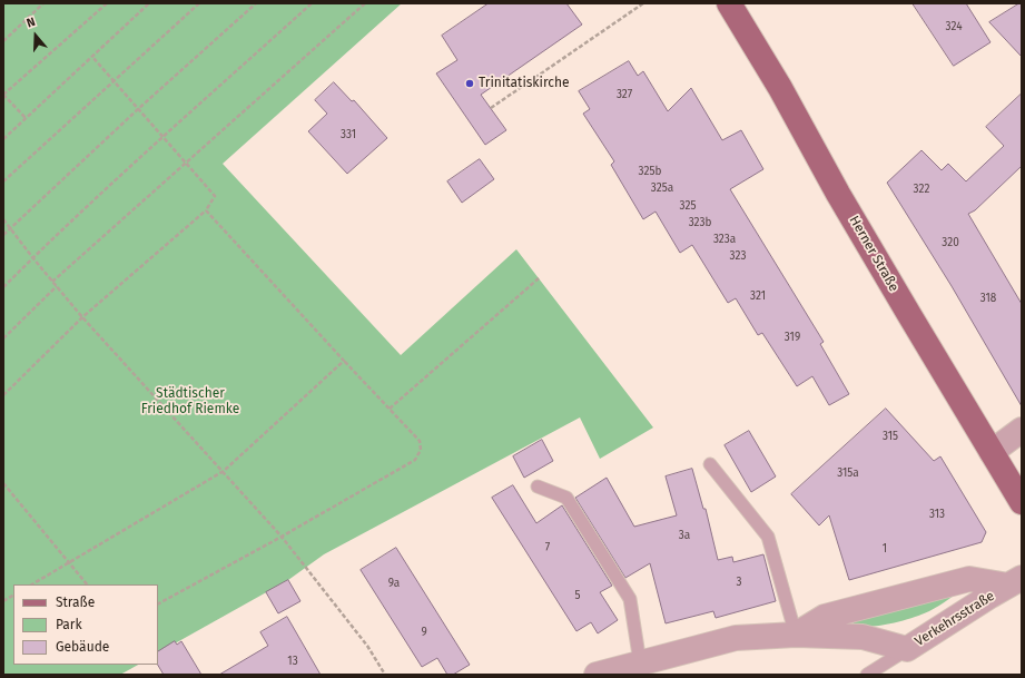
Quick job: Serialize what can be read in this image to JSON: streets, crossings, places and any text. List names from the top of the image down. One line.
{"streets":{"main road":["Herner Straße"],"street":["Verkehrsstraße"]},"parks":["Städtischer Friedhof Riemke"],"places":["Trinitatiskirche"],"house_numbers":["324","327","331","325b","325a","322","325","323b","323a","320","323","321","318","319","315","315a","313","3a","7","1","3","9a","5","9","13"],"legend":["Straße","Park","Gebäude"],"north":"top"}
